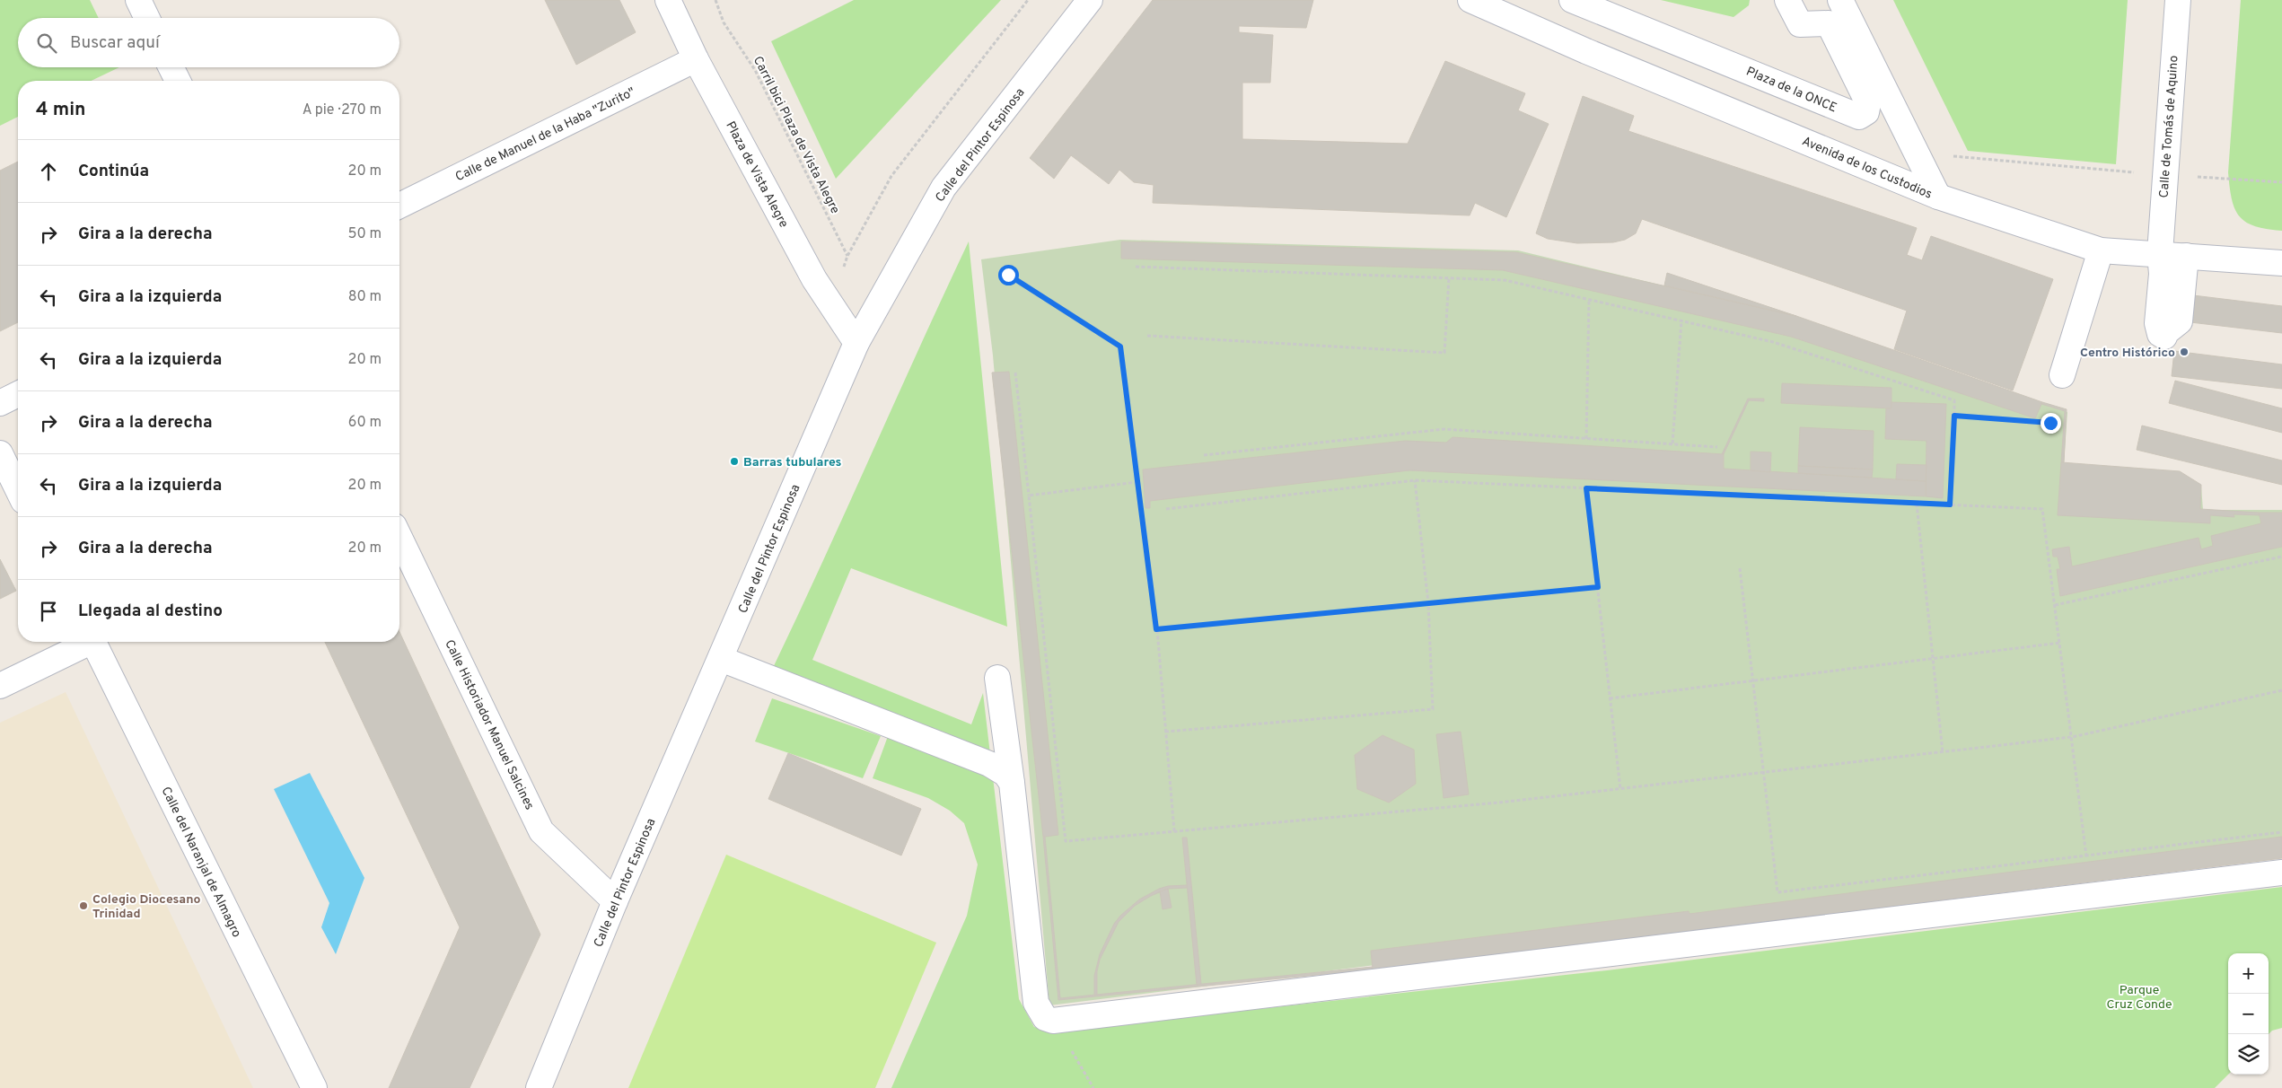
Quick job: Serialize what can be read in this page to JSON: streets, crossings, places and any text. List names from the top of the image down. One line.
{"streets":{"street":["Plaza de la ONCE","Calle de Tomás de Aquino","Calle de Manuel de la Haba \"Zurito\"","Calle del Pintor Espinosa","Avenida de los Custodios","Plaza de Vista Alegre","Calle Historiador Manuel Salcines","Calle del Naranjal de Almagro"],"path":["Carril bici Plaza de Vista Alegre"]},"crossings":[["Calle de Tomás de Aquino","Avenida de los Custodios"],["Calle de Manuel de la Haba \"Zurito\"","Plaza de Vista Alegre"],["Calle del Pintor Espinosa","Plaza de Vista Alegre"],["Calle del Pintor Espinosa","Calle Historiador Manuel Salcines"]],"parks":["Parque Cruz Conde"],"places":["Centro Histórico","Barras tubulares","Colegio Diocesano Trinidad"],"page":{"search":"Buscar aquí","heading":["4 min","A pie · 270 m"],"list":[["Continúa","20 m"],["Gira a la derecha","50 m"],["Gira a la izquierda","80 m"],["Gira a la izquierda","20 m"],["Gira a la derecha","60 m"],["Gira a la izquierda","20 m"],["Gira a la derecha","20 m"],"Llegada al destino"],"map_buttons":["+","−"]}}
